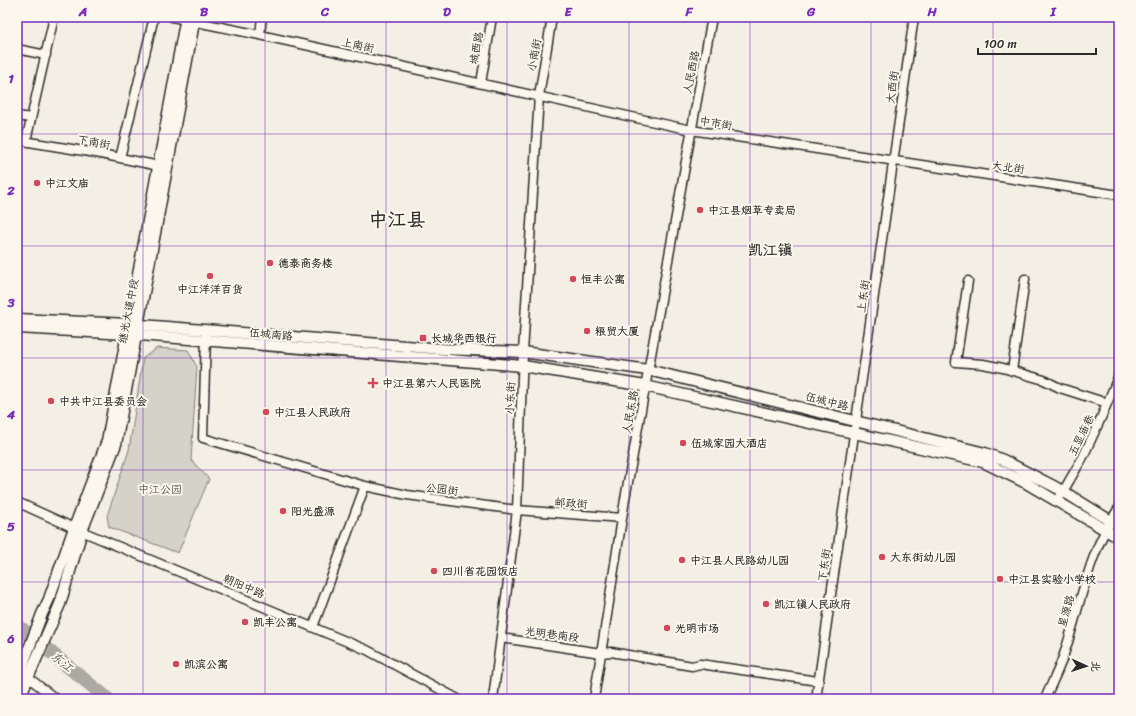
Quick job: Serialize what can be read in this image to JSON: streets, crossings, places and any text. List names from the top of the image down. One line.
{"streets":{"main road":["继光大道中段","伍城南路","伍城中路"],"street":["上南街","城西路","小南街","人民西路","大西街","中市街","下南街","大北街","上东街","小东街","人民东路","五显庙巷","公园街","邮政街","下东街","朝阳中路","星源路","光明巷南段"]},"crossings":[["上南街","城西路"],["上南街","小南街"],["上南街","中市街"],["上南街","继光大道中段"],["上南街","小东街"],["小南街","中市街"],["小南街","小东街"],["人民西路","中市街"],["人民西路","人民东路"],["大西街","中市街"],["大西街","大北街"],["大西街","上东街"],["中市街","大北街"],["中市街","上东街"],["中市街","小东街"],["中市街","人民东路"],["下南街","继光大道中段"],["大北街","上东街"],["上东街","伍城中路"],["上东街","下东街"],["继光大道中段","伍城南路"],["继光大道中段","朝阳中路"],["伍城南路","小东街"],["伍城南路","伍城中路"],["伍城南路","公园街"],["小东街","伍城中路"],["小东街","公园街"],["小东街","邮政街"],["小东街","光明巷南段"],["伍城中路","人民东路"],["伍城中路","五显庙巷"],["伍城中路","星源路"],["人民东路","邮政街"],["人民东路","光明巷南段"],["公园街","邮政街"],["下东街","光明巷南段"]],"districts":["中江县","凯江镇"],"water":["东江"],"parks":["中江公园"],"places":{"other":["中江文庙","中江县烟草专卖局","德泰商务楼","中江洋洋百货","恒丰公寓","粮贸大厦","中共中江县委员会","中江县人民政府","伍城家园大酒店","阳光盛源","大东街幼儿园","中江县人民路幼儿园","四川省花园饭店","中江县实验小学校","凯江镇人民政府","凯丰公寓","光明市场","凯滨公寓"],"transit":["长城华西银行"],"health":["中江县第六人民医院"]},"scale_bar":"100 m","north":"right","grid":{"columns":["A","B","C","D","E","F","G","H","I"],"rows":["1","2","3","4","5","6"]}}
